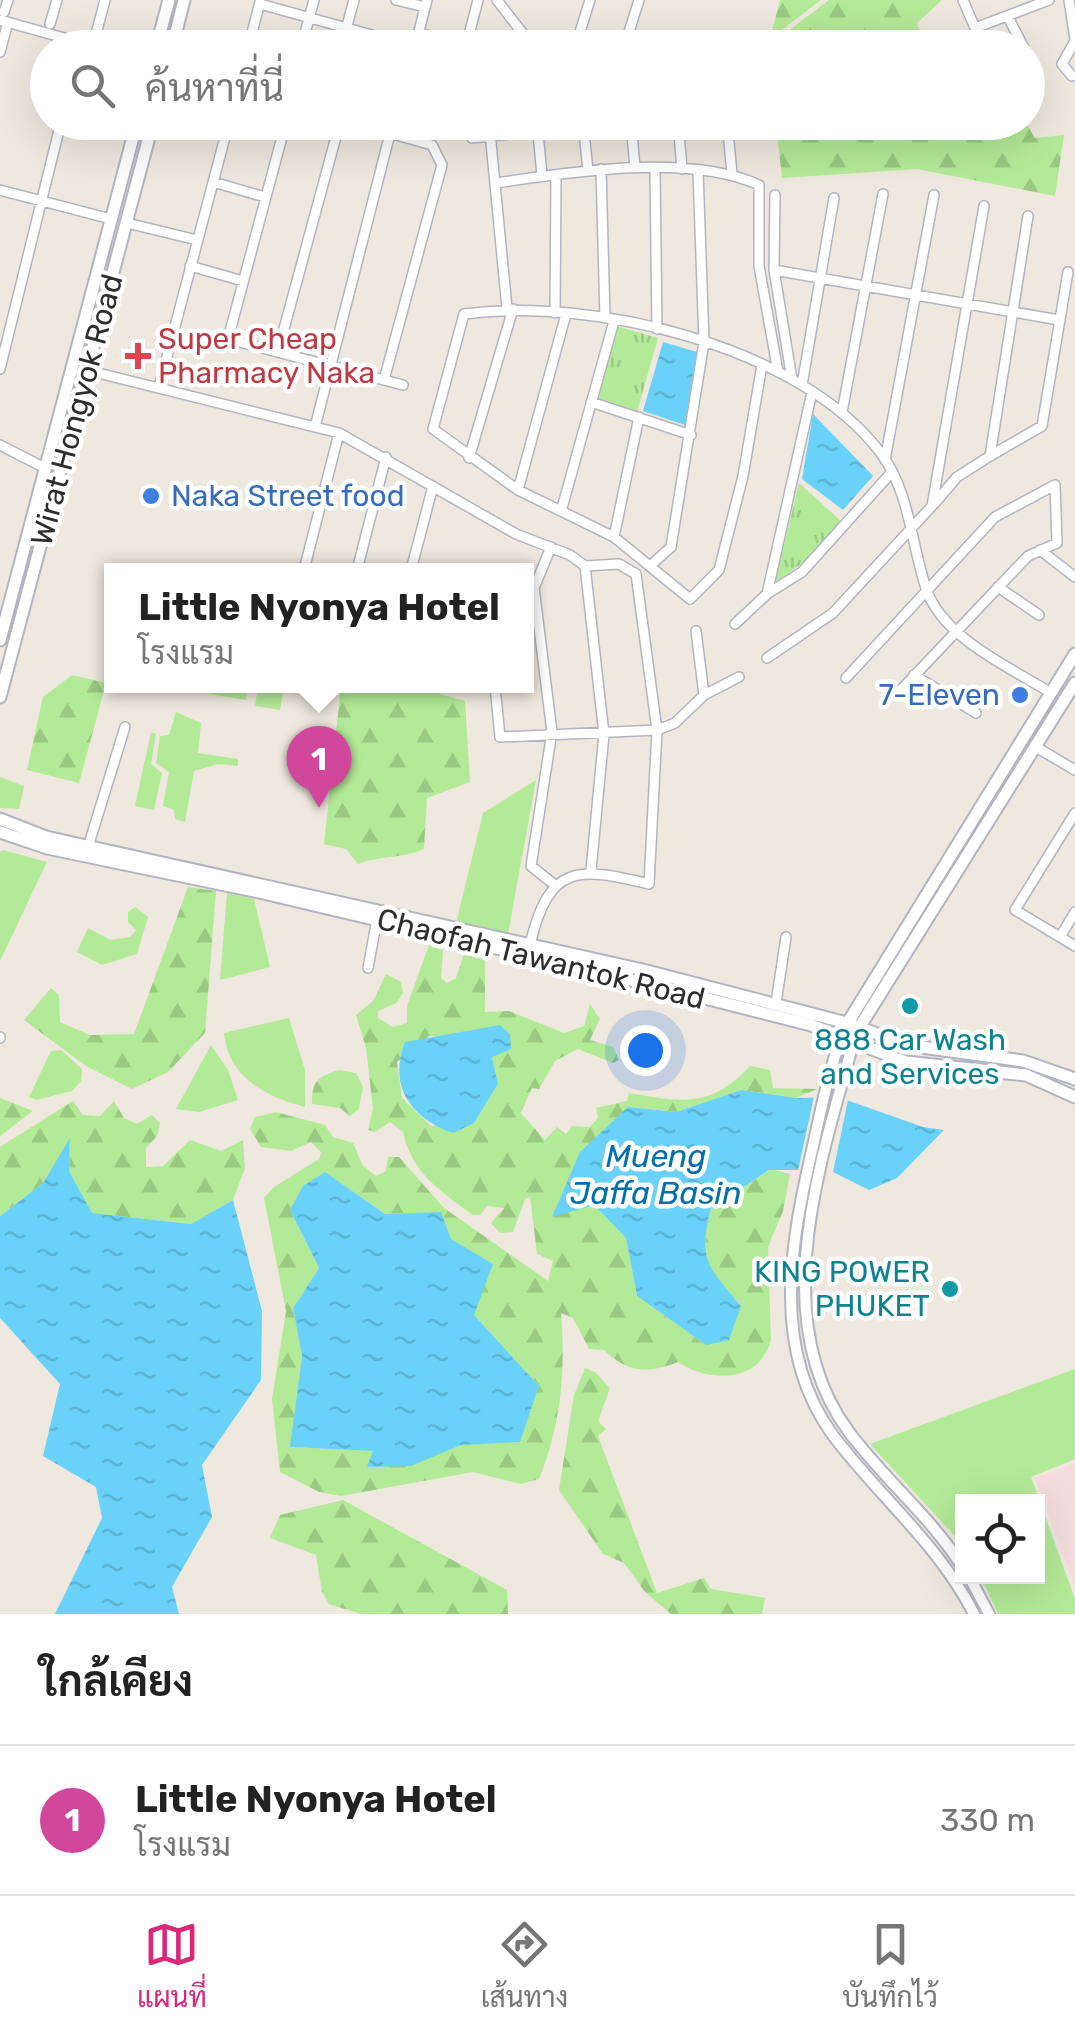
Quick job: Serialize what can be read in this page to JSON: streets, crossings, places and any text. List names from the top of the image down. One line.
{"streets":{"main road":["Wirat Hongyok Road","Chaofah Tawantok Road"]},"water":["Mueng Jaffa Basin"],"places":{"health":["Super Cheap Pharmacy Naka"],"other":["Naka Street food","7-Eleven","888 Car Wash and Services","KING POWER PHUKET"]},"page":{"search":"ค้นหาที่นี่","popup":["Little Nyonya Hotel","โรงแรม"],"pins":"1","heading":"ใกล้เคียง","list":[{"mark":"1","name":"Little Nyonya Hotel","note":"โรงแรม","value":"330 m"}],"nav":["แผนที่","เส้นทาง","บันทึกไว้"]}}
